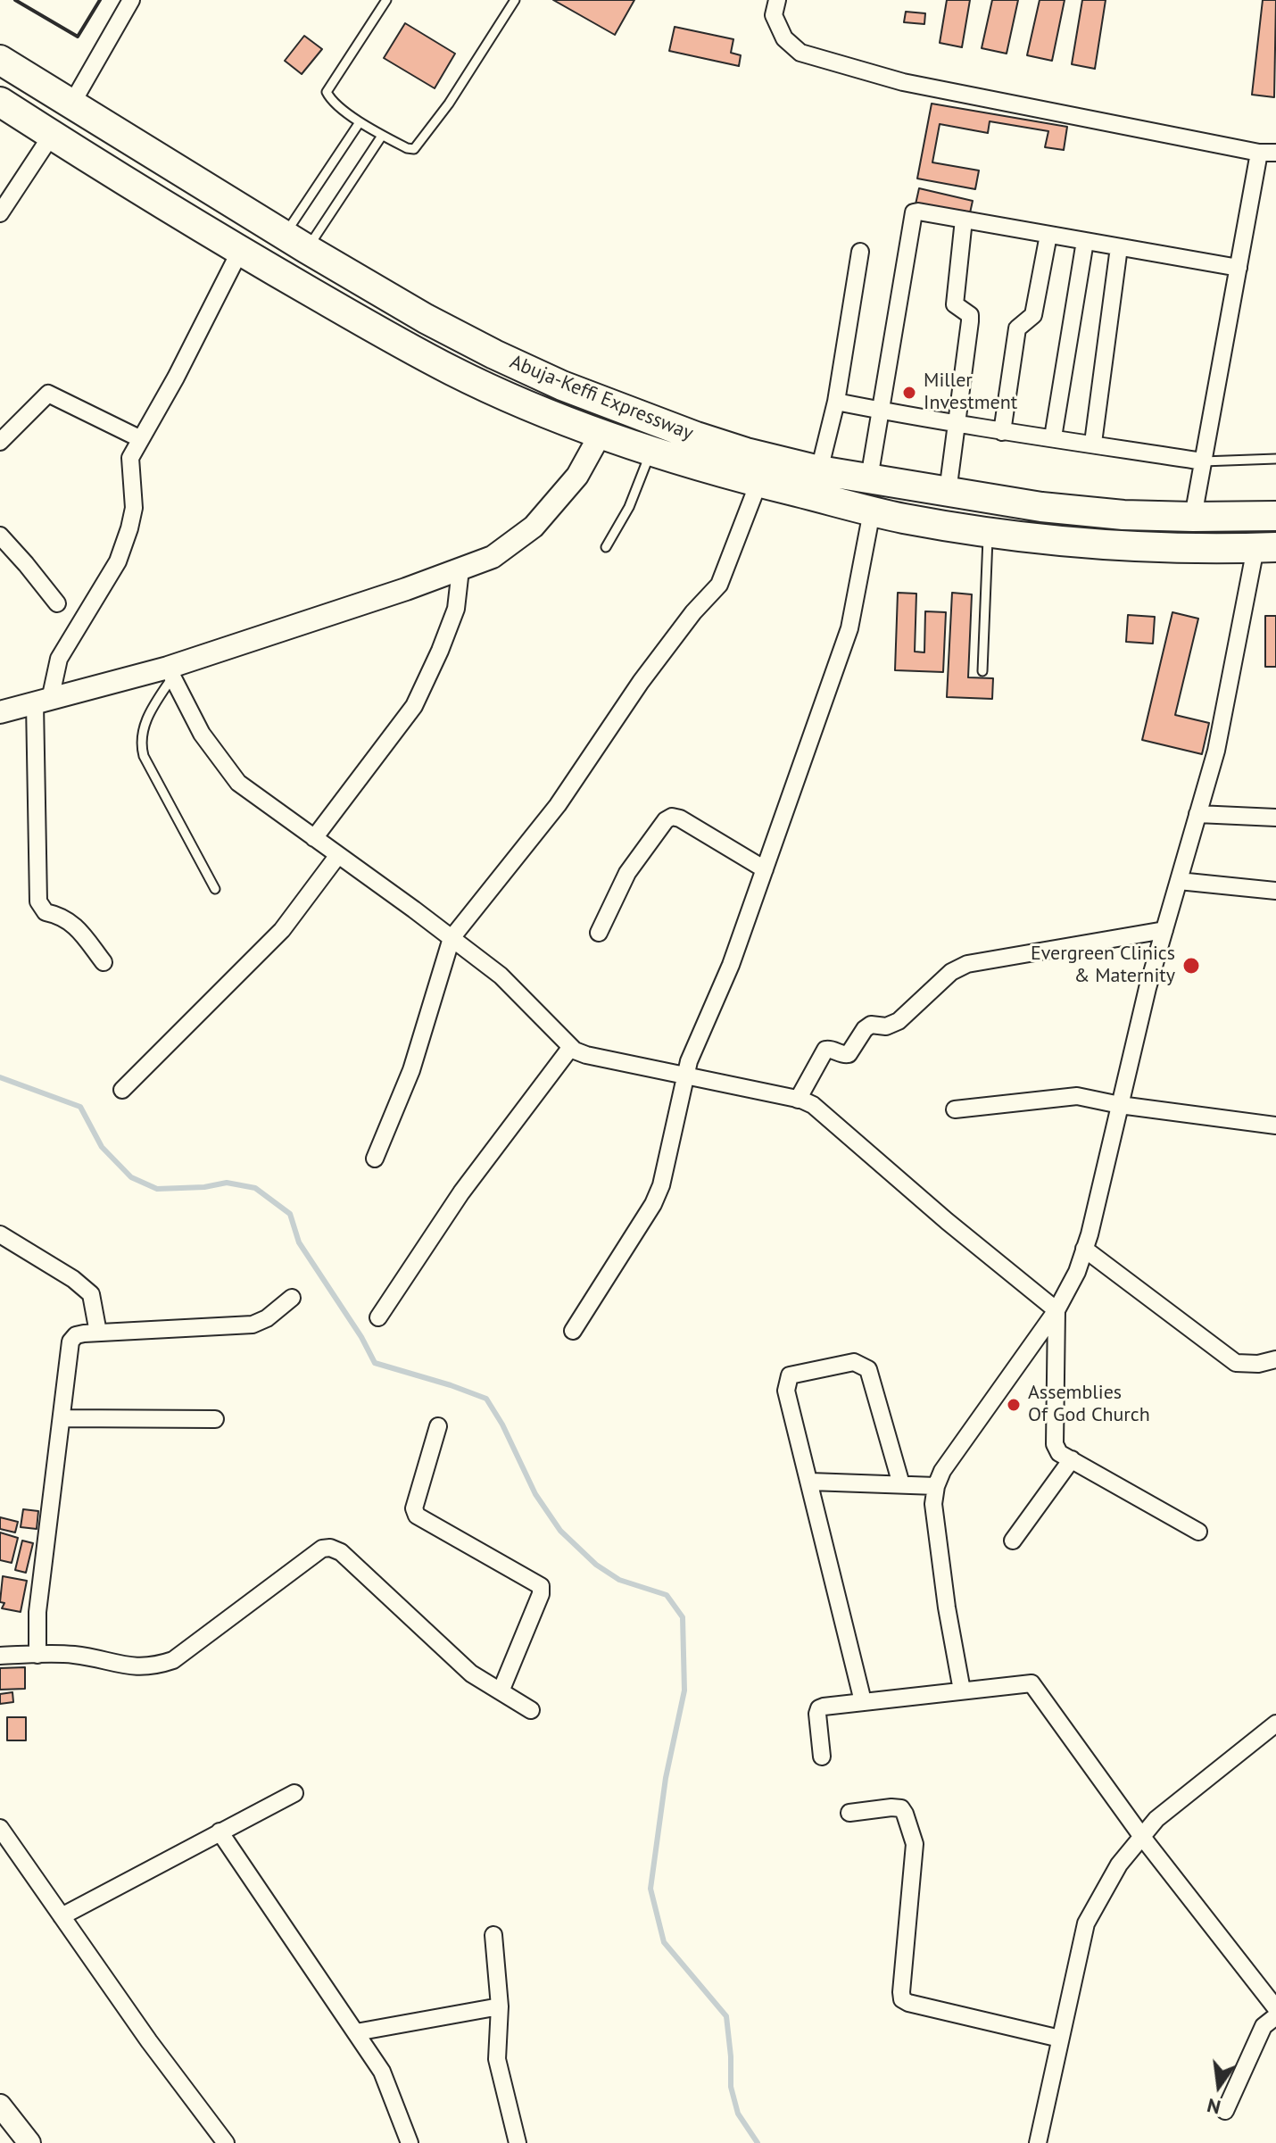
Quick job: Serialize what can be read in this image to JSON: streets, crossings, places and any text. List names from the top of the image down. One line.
{"streets":{"highway":["Abuja-Keffi Expressway"]},"places":["Miller Investment","Evergreen Clinics & Maternity","Assemblies Of God Church"],"north":"bottom"}
